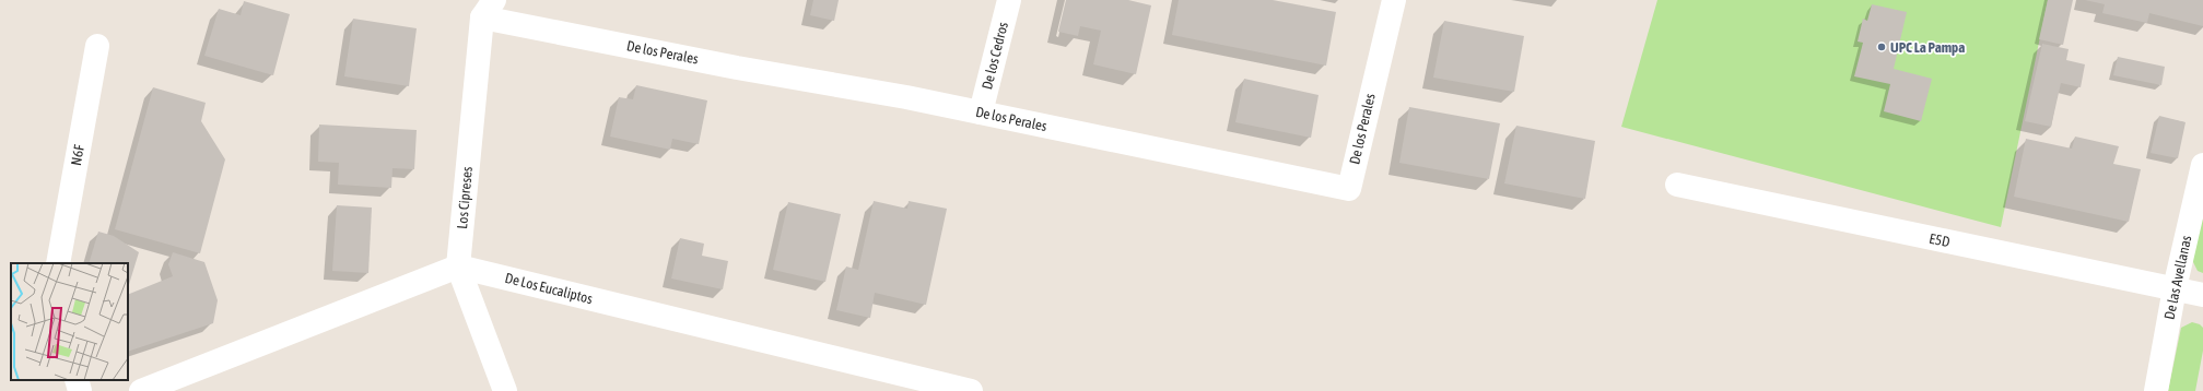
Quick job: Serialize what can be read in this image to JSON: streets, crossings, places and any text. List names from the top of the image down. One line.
{"streets":{"street":["De los Perales","De los Cedros","N6F","Los Cipreses","E5D","De las Avellanas","De Los Eucaliptos"]},"crossings":[["De los Perales","De los Cedros"],["De los Perales","Los Cipreses"],["Los Cipreses","De Los Eucaliptos"],["E5D","De las Avellanas"]],"places":["UPC La Pampa"]}
